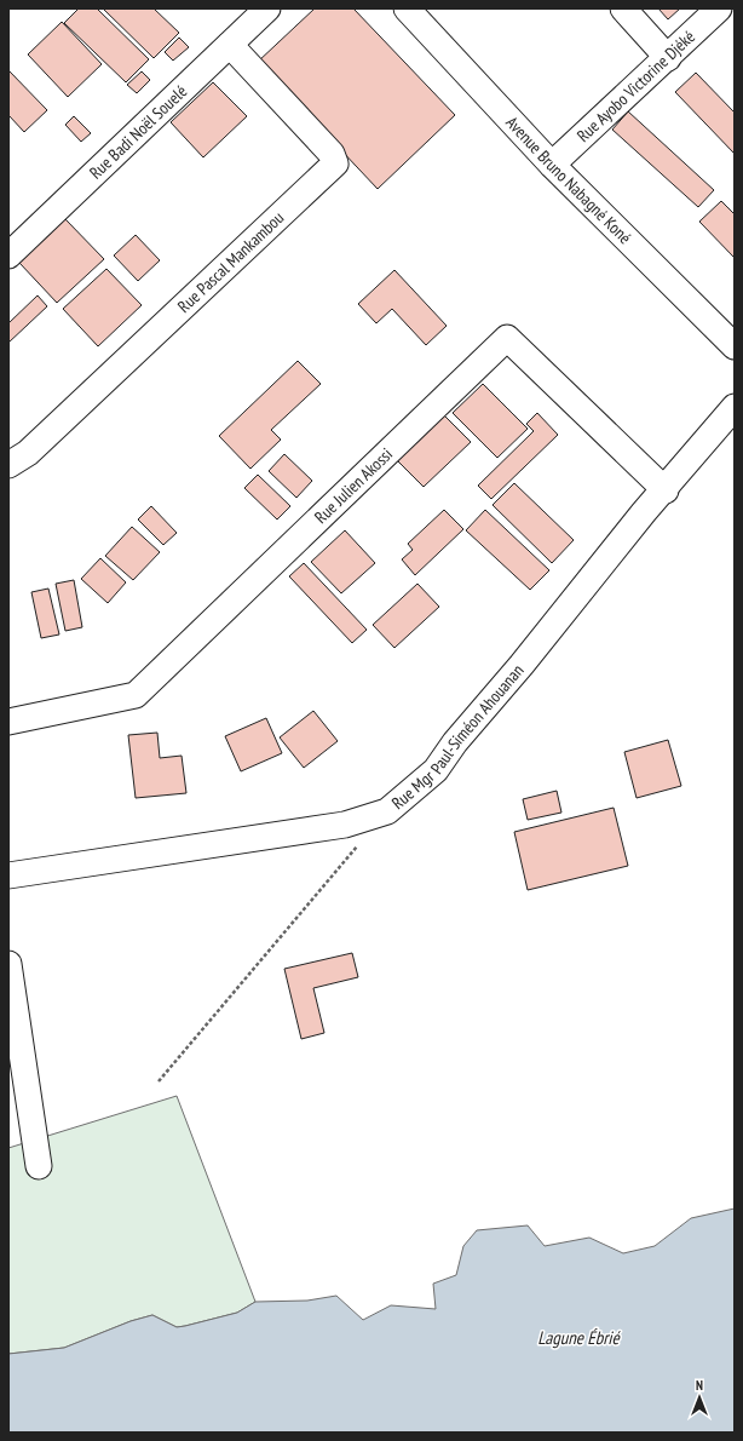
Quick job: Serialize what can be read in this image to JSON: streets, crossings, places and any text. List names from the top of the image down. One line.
{"streets":{"street":["Rue Ayobo Victorine Djéké","Rue Badi Noël Souelé","Avenue Bruno Nabagné Koné","Rue Pascal Mankambou","Rue Julien Akossi","Rue Mgr Paul-Siméon Ahouanan"]},"crossings":[["Rue Ayobo Victorine Djéké","Avenue Bruno Nabagné Koné"],["Rue Badi Noël Souelé","Rue Pascal Mankambou"],["Rue Julien Akossi","Rue Mgr Paul-Siméon Ahouanan"]],"water":["Lagune Ébrié"],"north":"top"}
